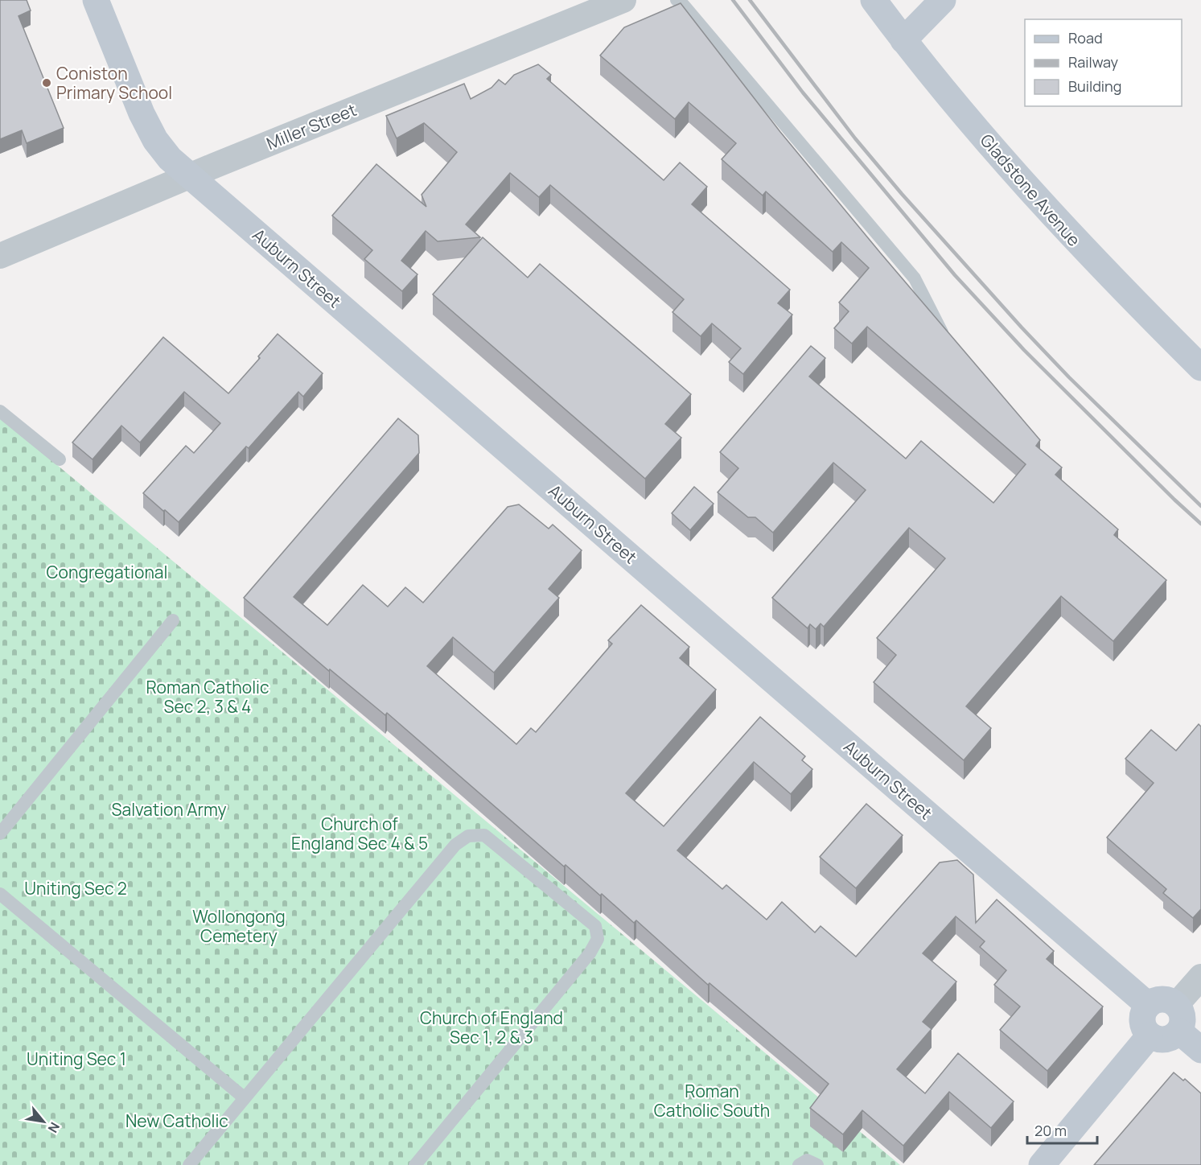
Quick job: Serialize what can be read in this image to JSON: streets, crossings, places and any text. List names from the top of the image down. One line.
{"streets":{"street":["Miller Street","Gladstone Avenue","Auburn Street"]},"crossings":[["Miller Street","Auburn Street"]],"parks":["Congregational","Roman Catholic Sec 2, 3 & 4","Salvation Army","Church of England Sec 4 & 5","Uniting Sec 2","Wollongong Cemetery","Church of England Sec 1, 2 & 3","Uniting Sec 1","Roman Catholic South","New Catholic"],"places":["Coniston Primary School"],"legend":["Road","Railway","Building"],"scale_bar":"20 m","north":"bottom right"}
